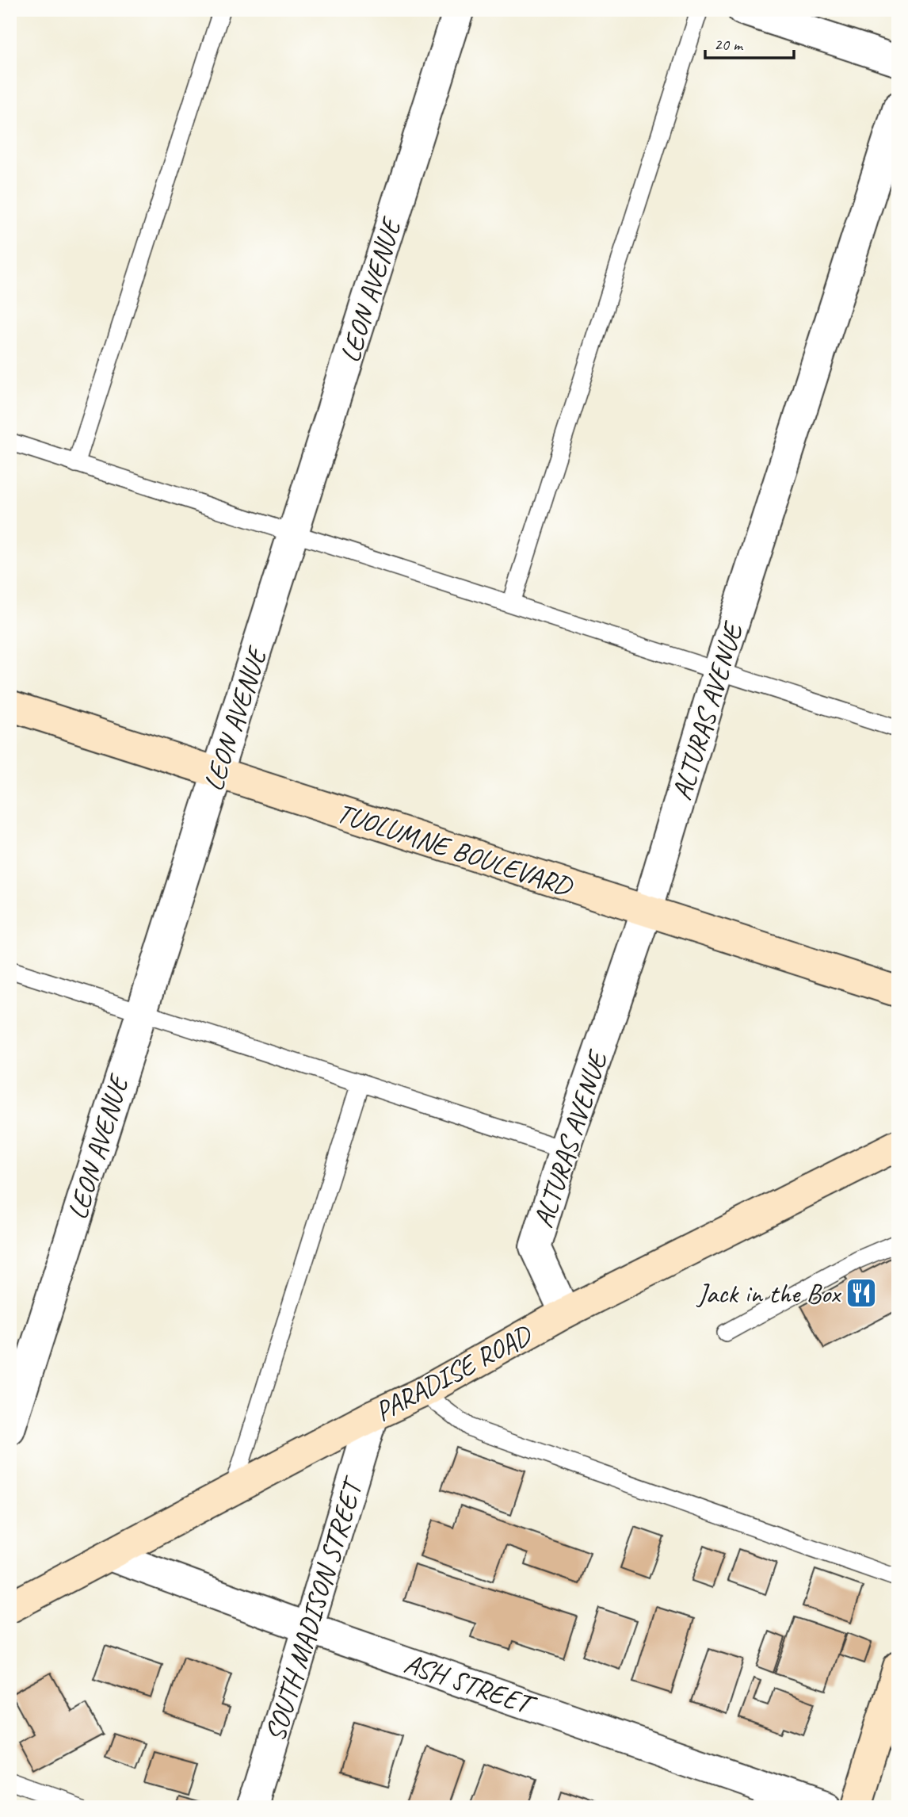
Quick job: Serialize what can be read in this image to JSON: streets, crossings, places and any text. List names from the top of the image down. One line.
{"streets":{"main road":["TUOLUMNE BOULEVARD","PARADISE ROAD"],"street":["LEON AVENUE","ALTURAS AVENUE","SOUTH MADISON STREET","ASH STREET"]},"crossings":[["LEON AVENUE","TUOLUMNE BOULEVARD"],["ALTURAS AVENUE","TUOLUMNE BOULEVARD"],["ALTURAS AVENUE","PARADISE ROAD"],["PARADISE ROAD","SOUTH MADISON STREET"],["PARADISE ROAD","ASH STREET"],["SOUTH MADISON STREET","ASH STREET"]],"places":{"restaurant":["Jack in the Box"]},"scale_bar":"20 m"}
